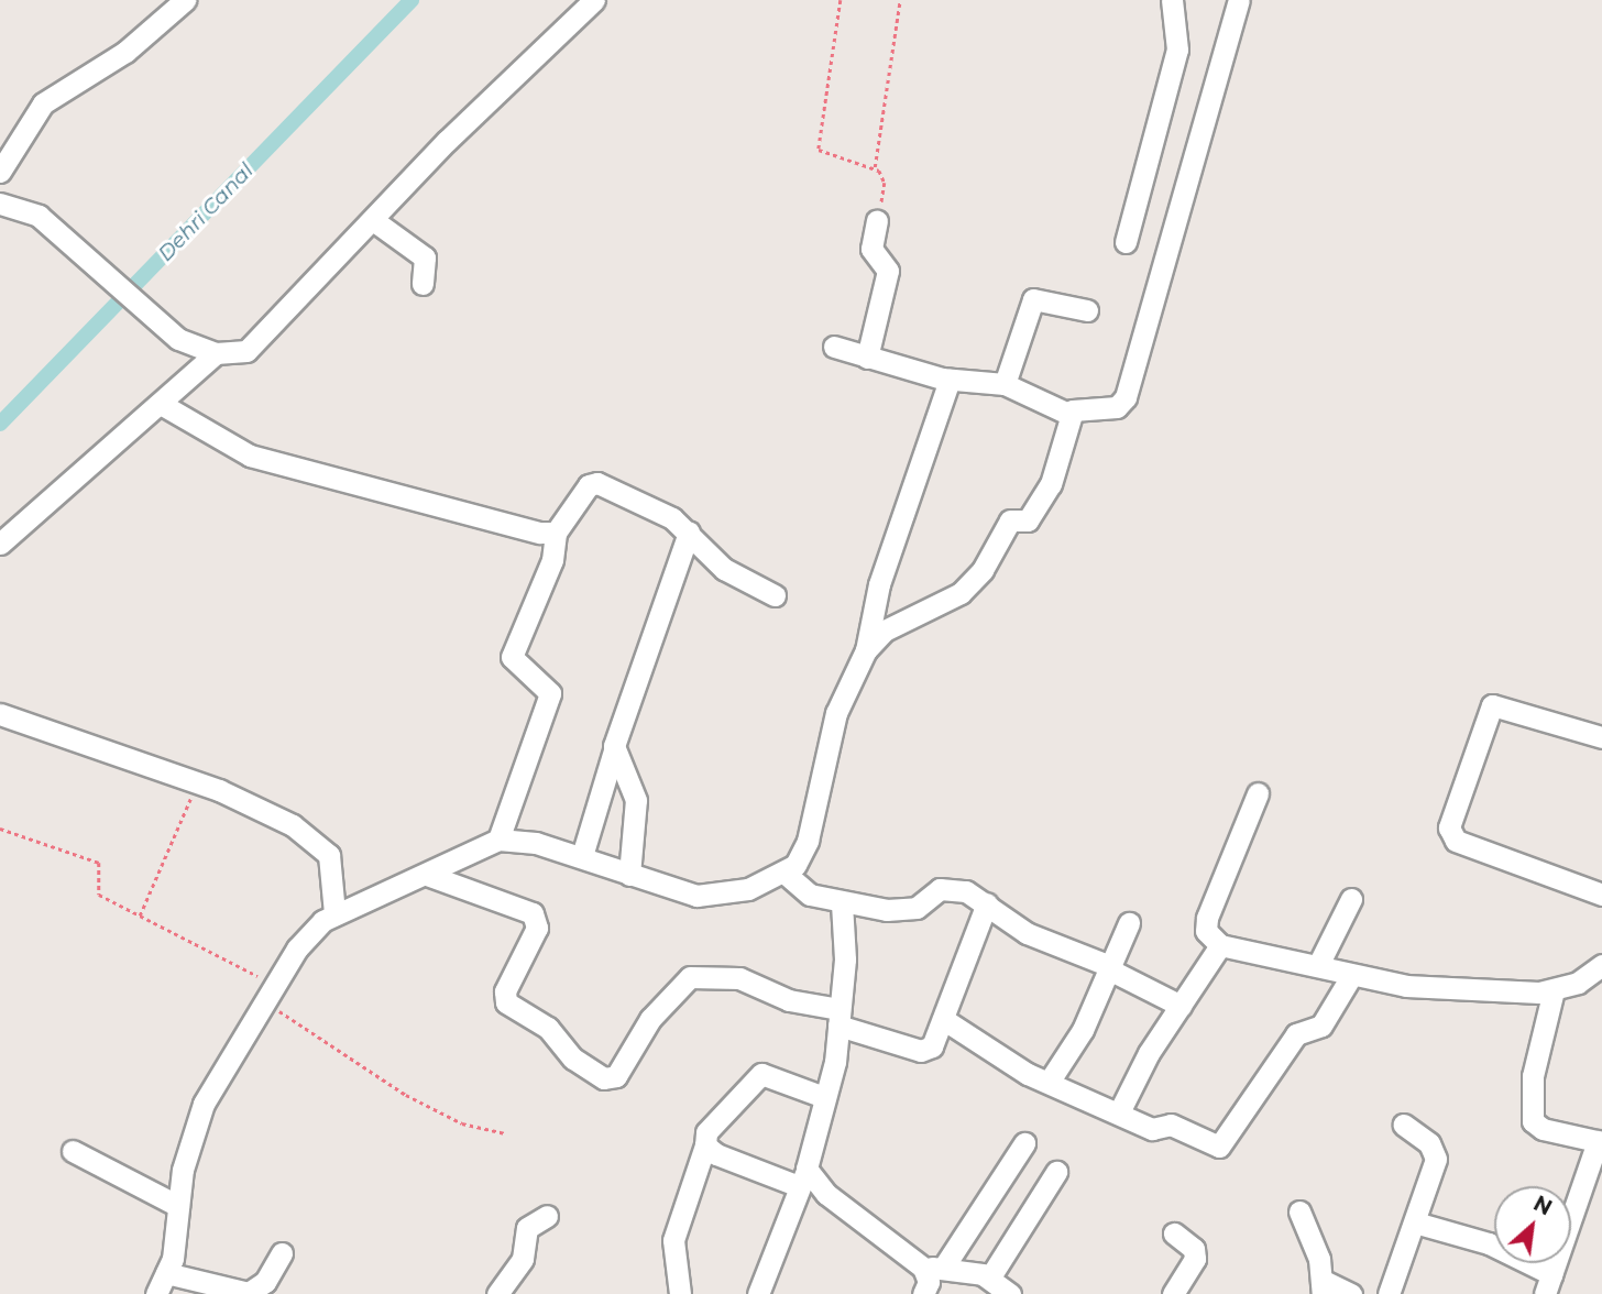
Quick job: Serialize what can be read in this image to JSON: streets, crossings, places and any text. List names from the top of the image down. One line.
{"water":["Dehri Canal"],"north":"top right"}
